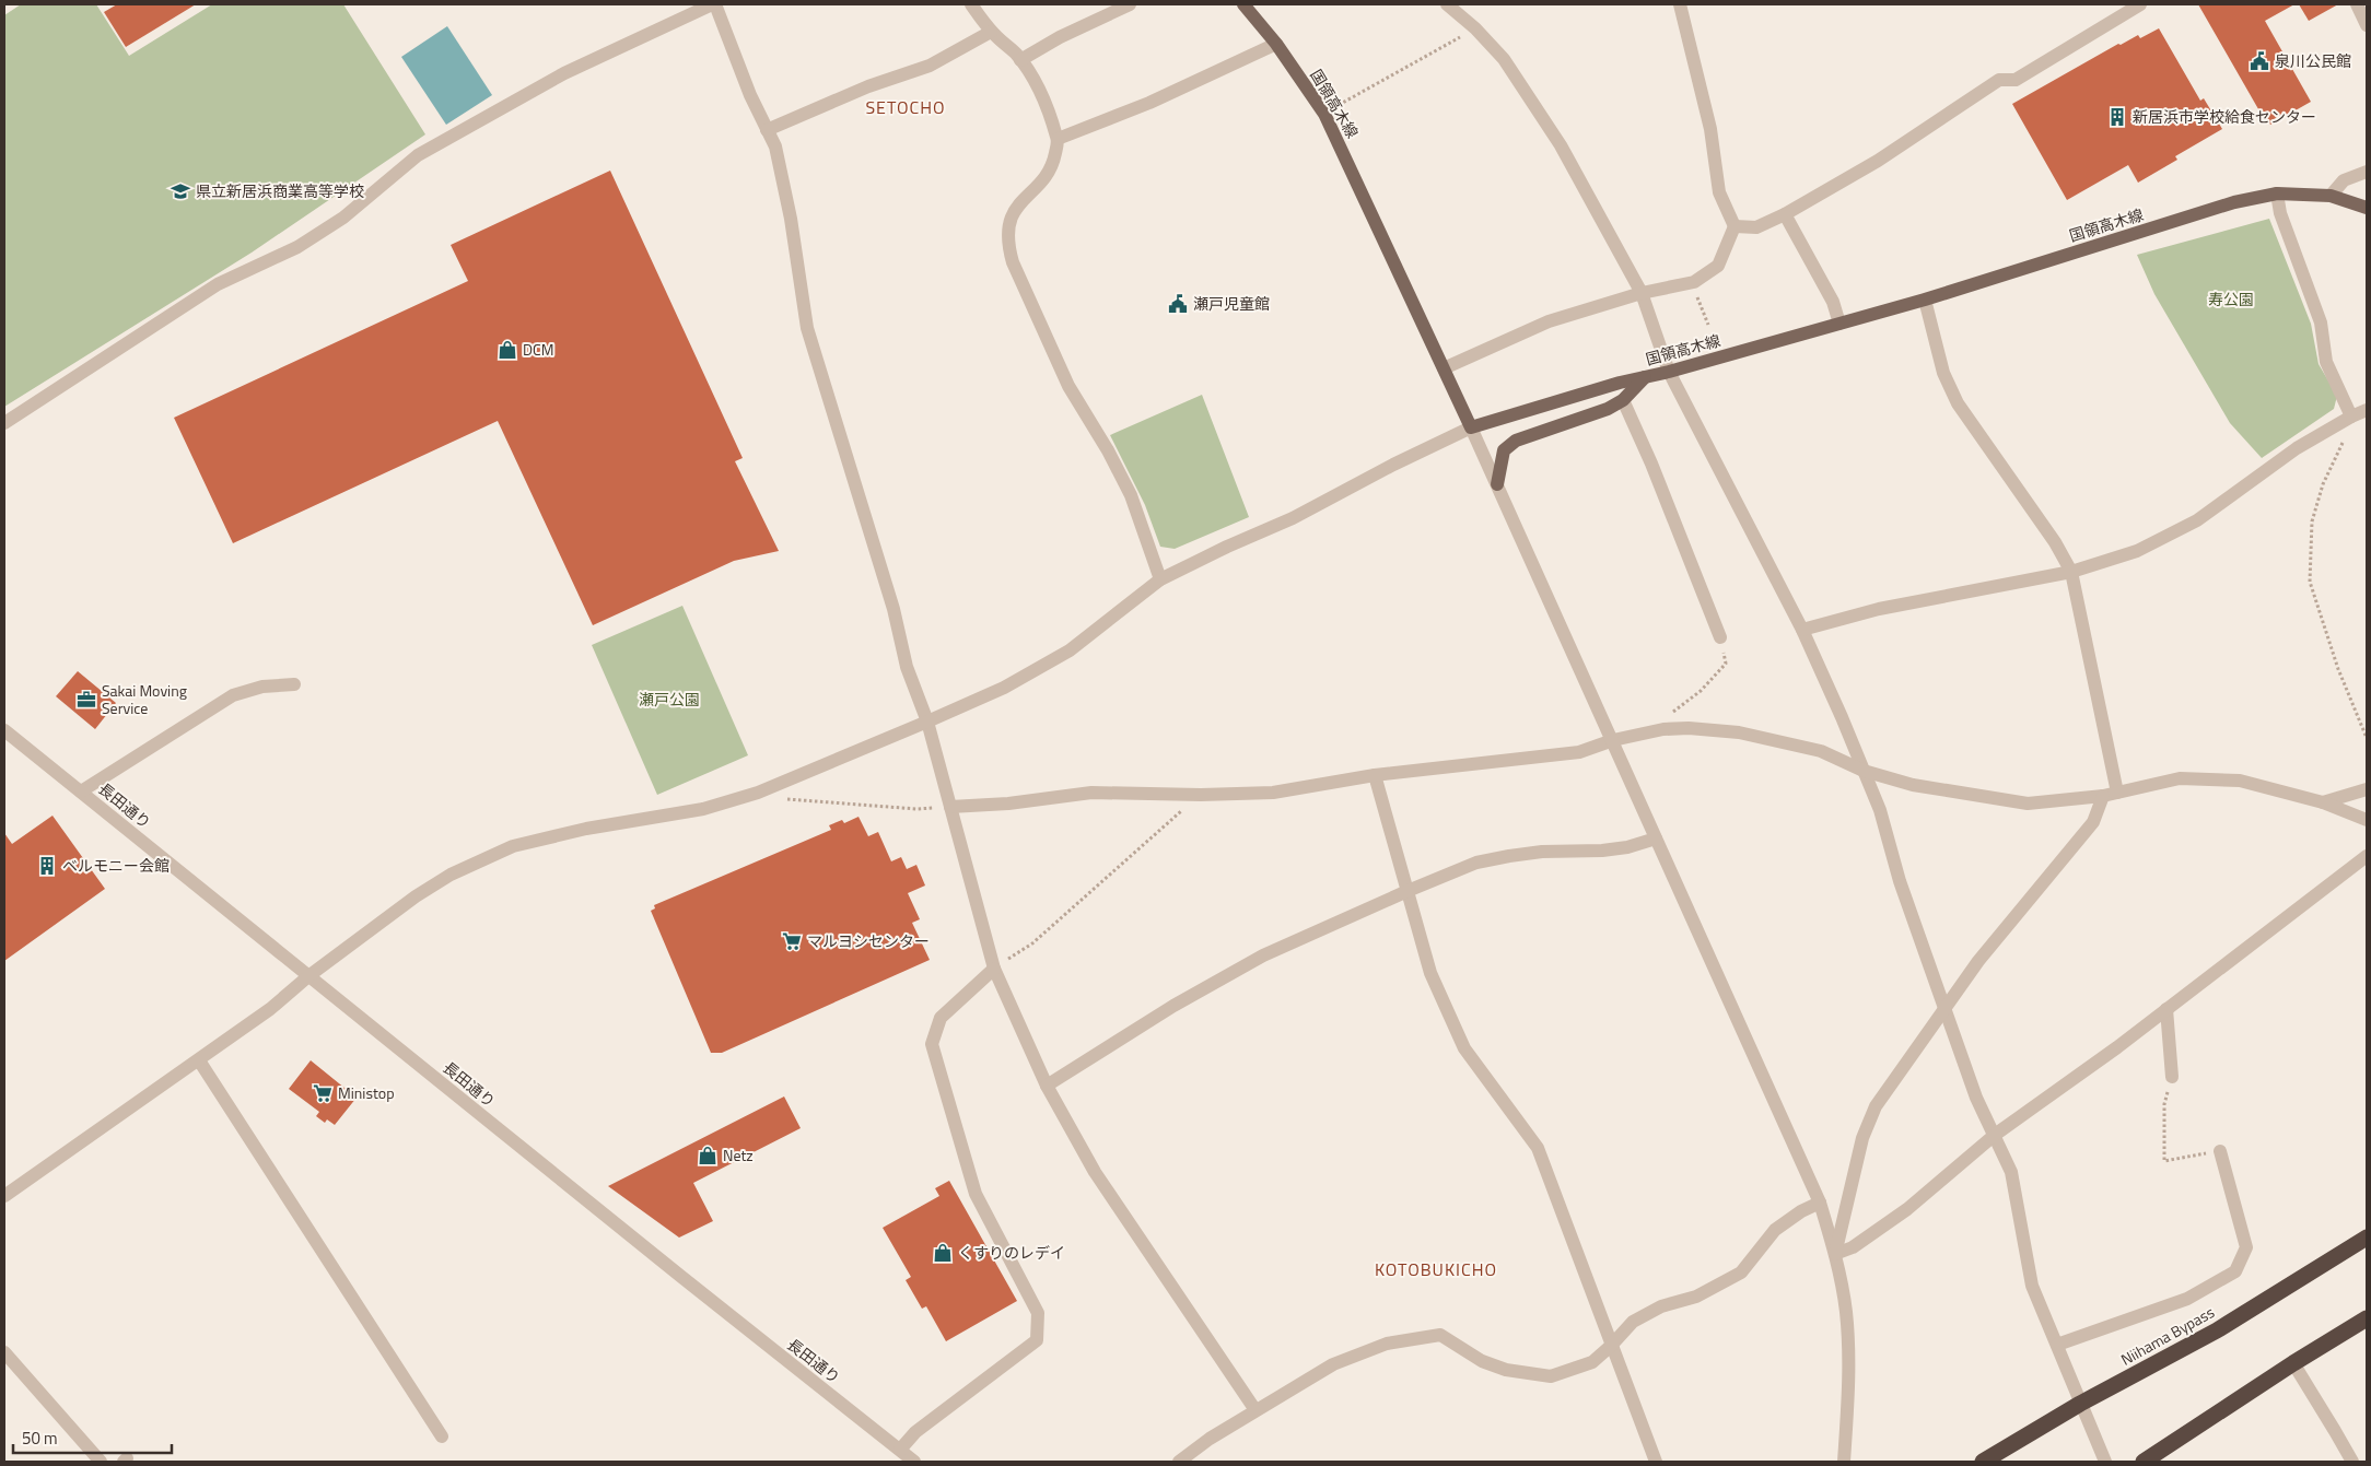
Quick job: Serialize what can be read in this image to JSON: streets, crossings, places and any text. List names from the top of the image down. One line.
{"streets":{"highway":["Niihama Bypass"],"main road":["国領高木線"],"street":["長田通り"]},"districts":["SETOCHO","KOTOBUKICHO"],"parks":["寿公園","瀬戸公園"],"places":{"public building":["泉川公民館","瀬戸児童館"],"building":["新居浜市学校給食センター","ベルモニー会館"],"school or university":["県立新居浜商業高等学校"],"shop":["DCM","Netz","くすりのレデイ"],"office":["Sakai Moving Service"],"supermarket":["マルヨシセンター","Ministop"]},"scale_bar":"50 m"}
